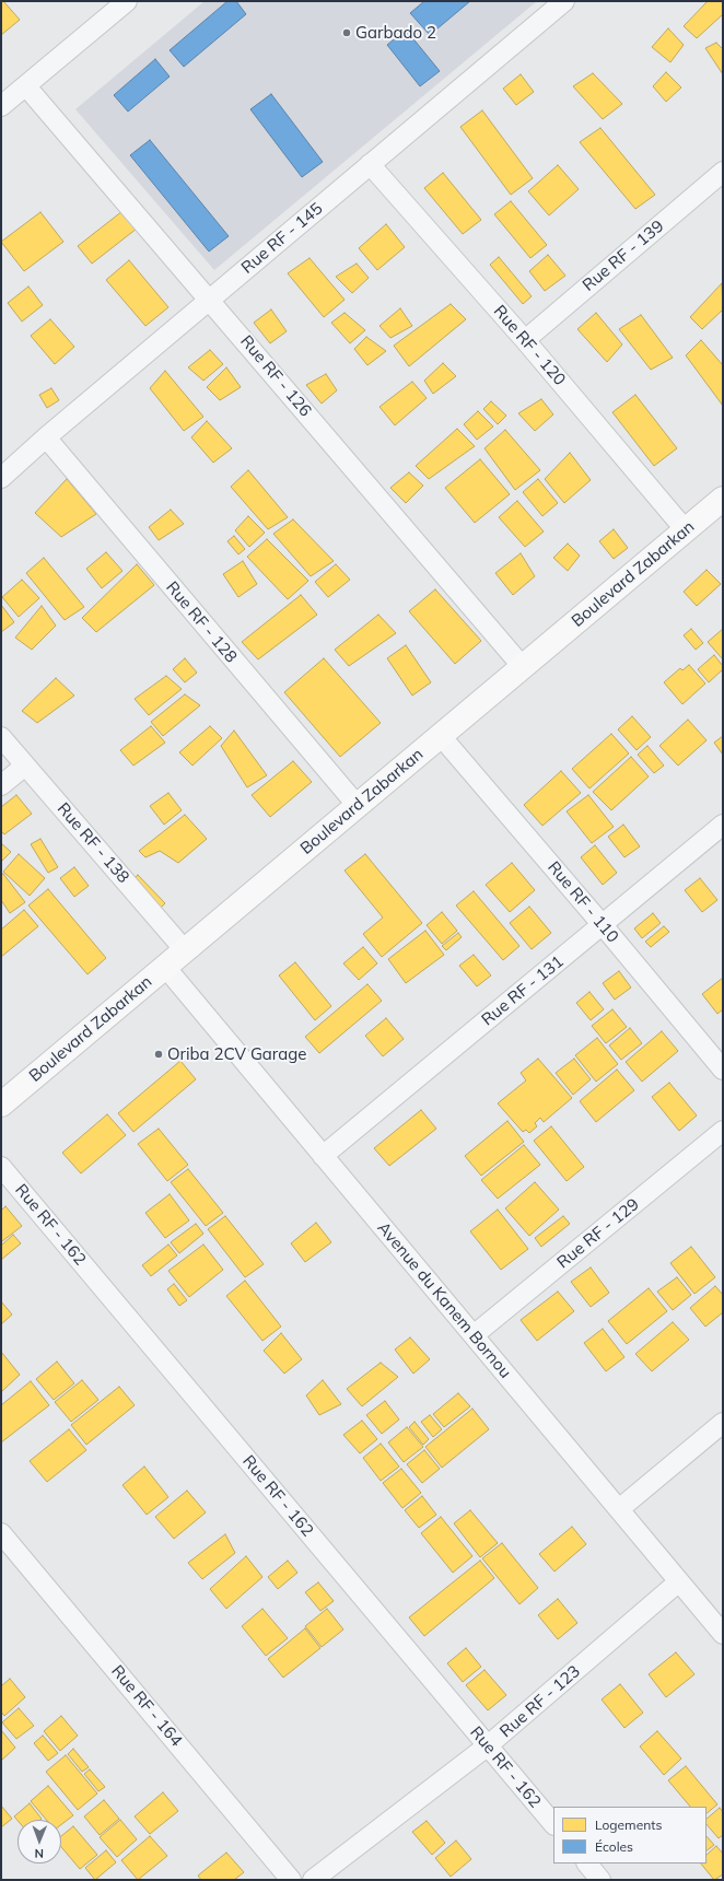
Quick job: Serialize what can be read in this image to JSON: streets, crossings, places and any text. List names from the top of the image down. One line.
{"streets":{"street":["Rue RF - 145","Rue RF - 139","Rue RF - 120","Rue RF - 126","Boulevard Zabarkan","Rue RF - 128","Rue RF - 138","Rue RF - 110","Rue RF - 131","Rue RF - 162","Rue RF - 129","Avenue du Kanem Bornou","Rue RF - 123","Rue RF - 164"]},"crossings":[["Rue RF - 145","Rue RF - 120"],["Rue RF - 145","Rue RF - 126"],["Rue RF - 145","Rue RF - 128"],["Rue RF - 139","Rue RF - 120"],["Rue RF - 120","Boulevard Zabarkan"],["Rue RF - 126","Boulevard Zabarkan"],["Boulevard Zabarkan","Rue RF - 128"],["Boulevard Zabarkan","Rue RF - 138"],["Boulevard Zabarkan","Rue RF - 110"],["Boulevard Zabarkan","Avenue du Kanem Bornou"],["Rue RF - 110","Rue RF - 131"],["Rue RF - 131","Avenue du Kanem Bornou"],["Rue RF - 162","Rue RF - 123"],["Rue RF - 129","Avenue du Kanem Bornou"],["Avenue du Kanem Bornou","Rue RF - 123"]],"places":["Garbado 2","Oriba 2CV Garage"],"legend":["Logements","Écoles"],"north":"bottom"}
